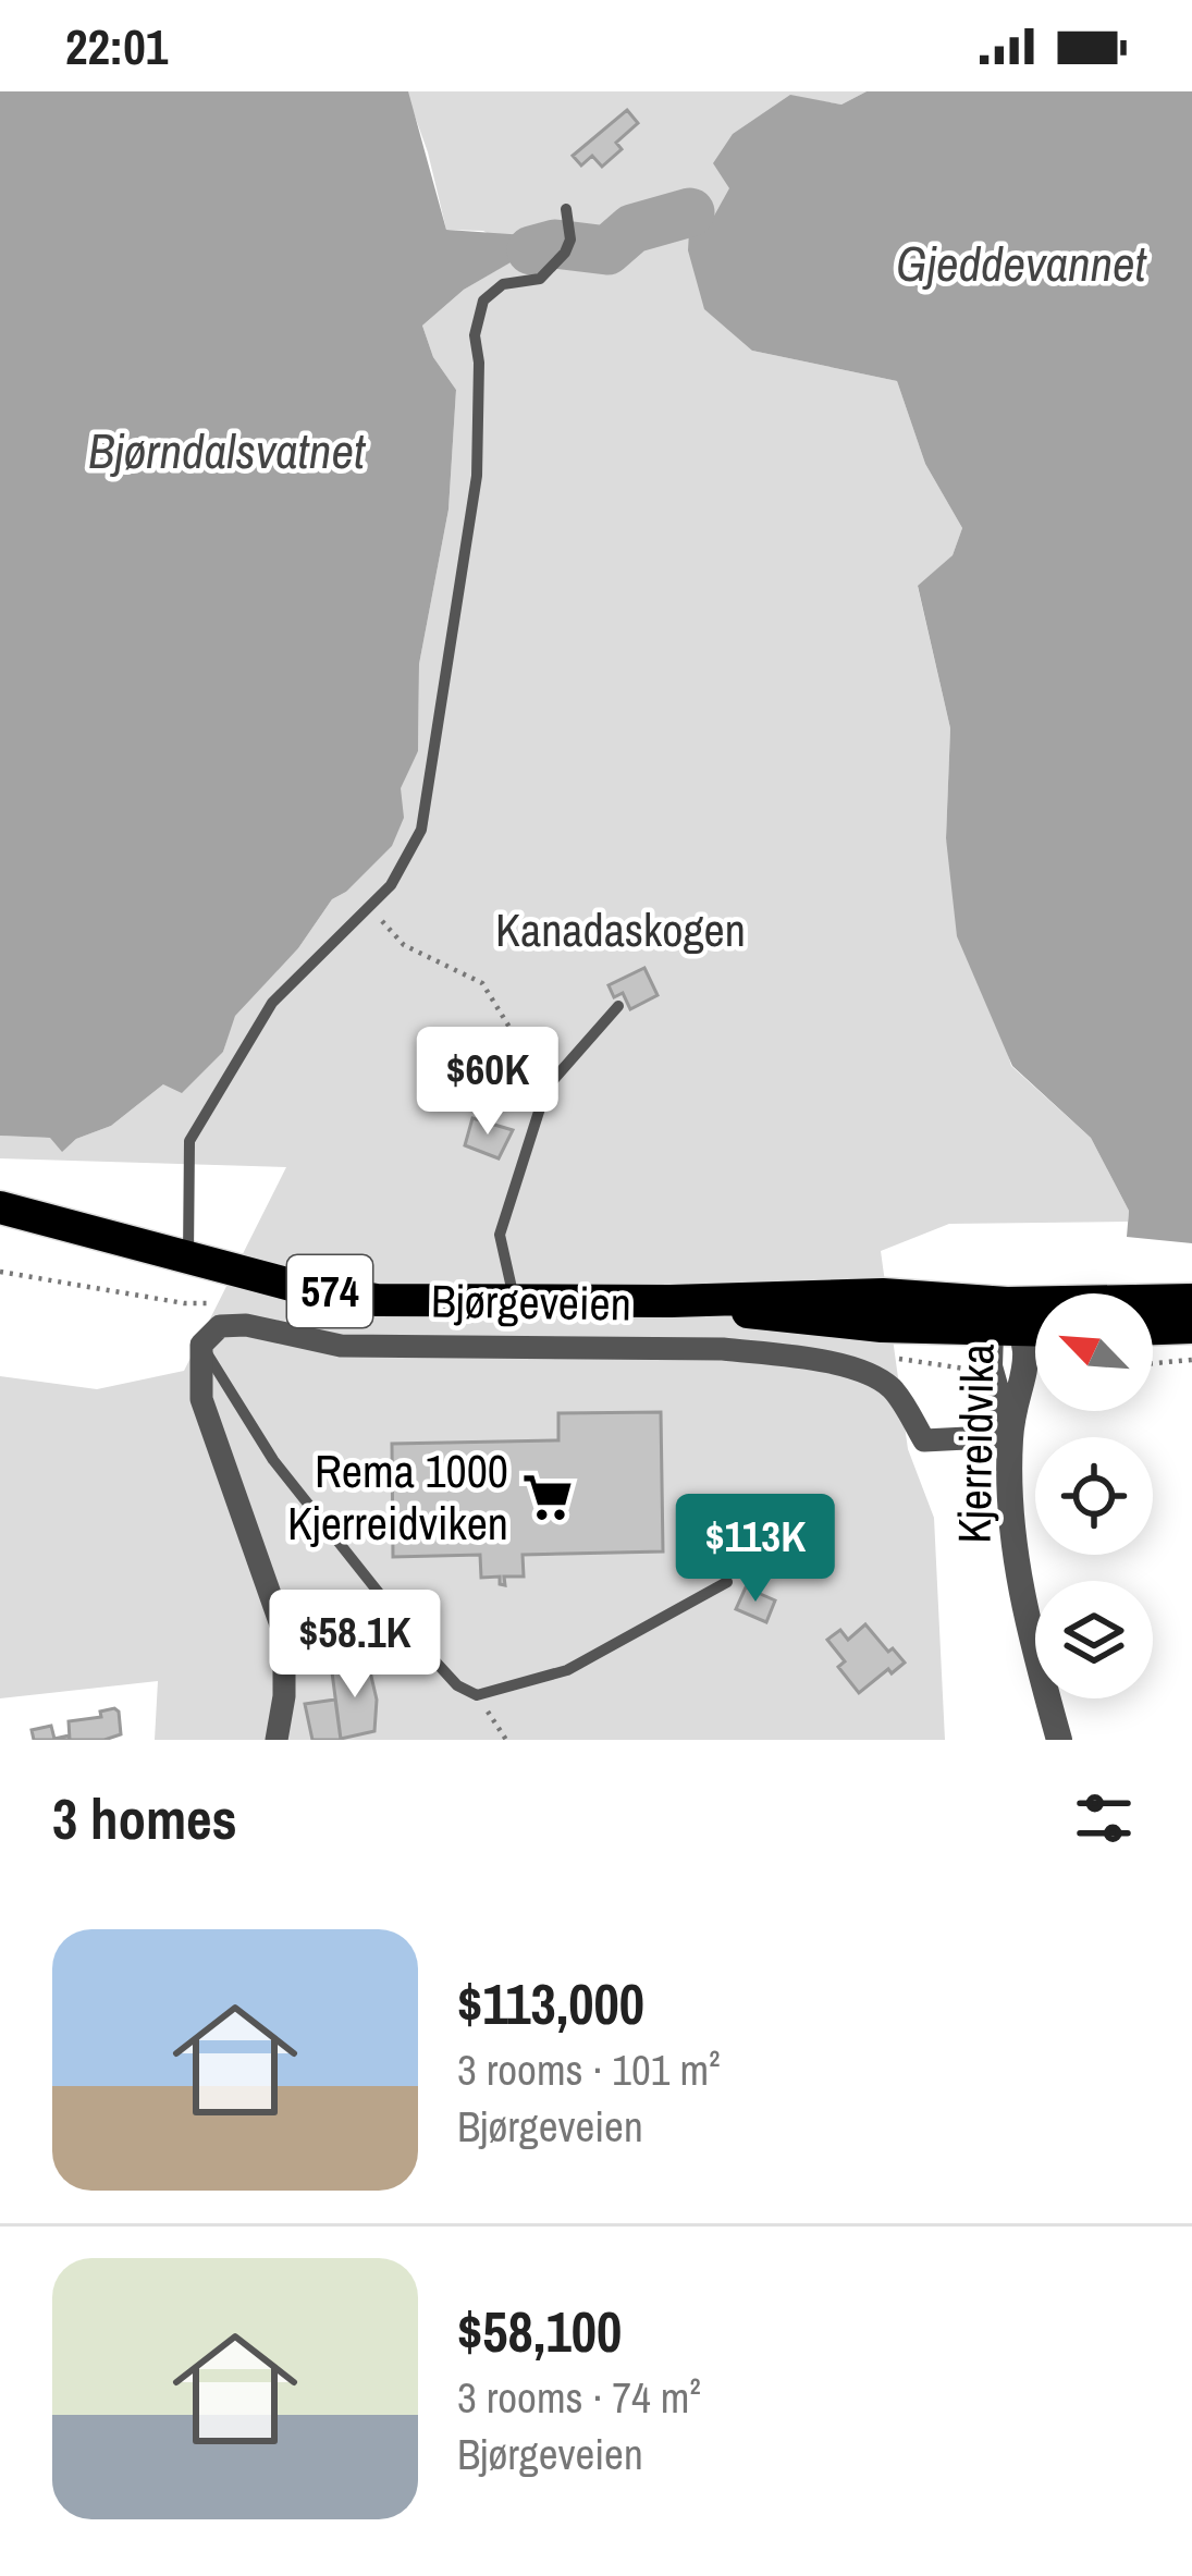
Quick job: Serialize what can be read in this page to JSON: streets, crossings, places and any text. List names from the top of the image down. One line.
{"streets":{"main road":["574","Bjørgeveien"],"street":["Kjerreidvika"]},"crossings":[["Bjørgeveien","Kjerreidvika"]],"water":["Gjeddevannet","Bjørndalsvatnet"],"parks":["Kanadaskogen"],"places":{"supermarket":["Rema 1000 Kjerreidviken"]},"north":"top left","page":{"status":"22:01","price":["$60K","$113K","$58.1K"],"heading":"3 homes","list":[{"name":"$113,000","note":"3 rooms · 101 m² · Bjørgeveien"},{"name":"$58,100","note":"3 rooms · 74 m² · Bjørgeveien"}]}}
